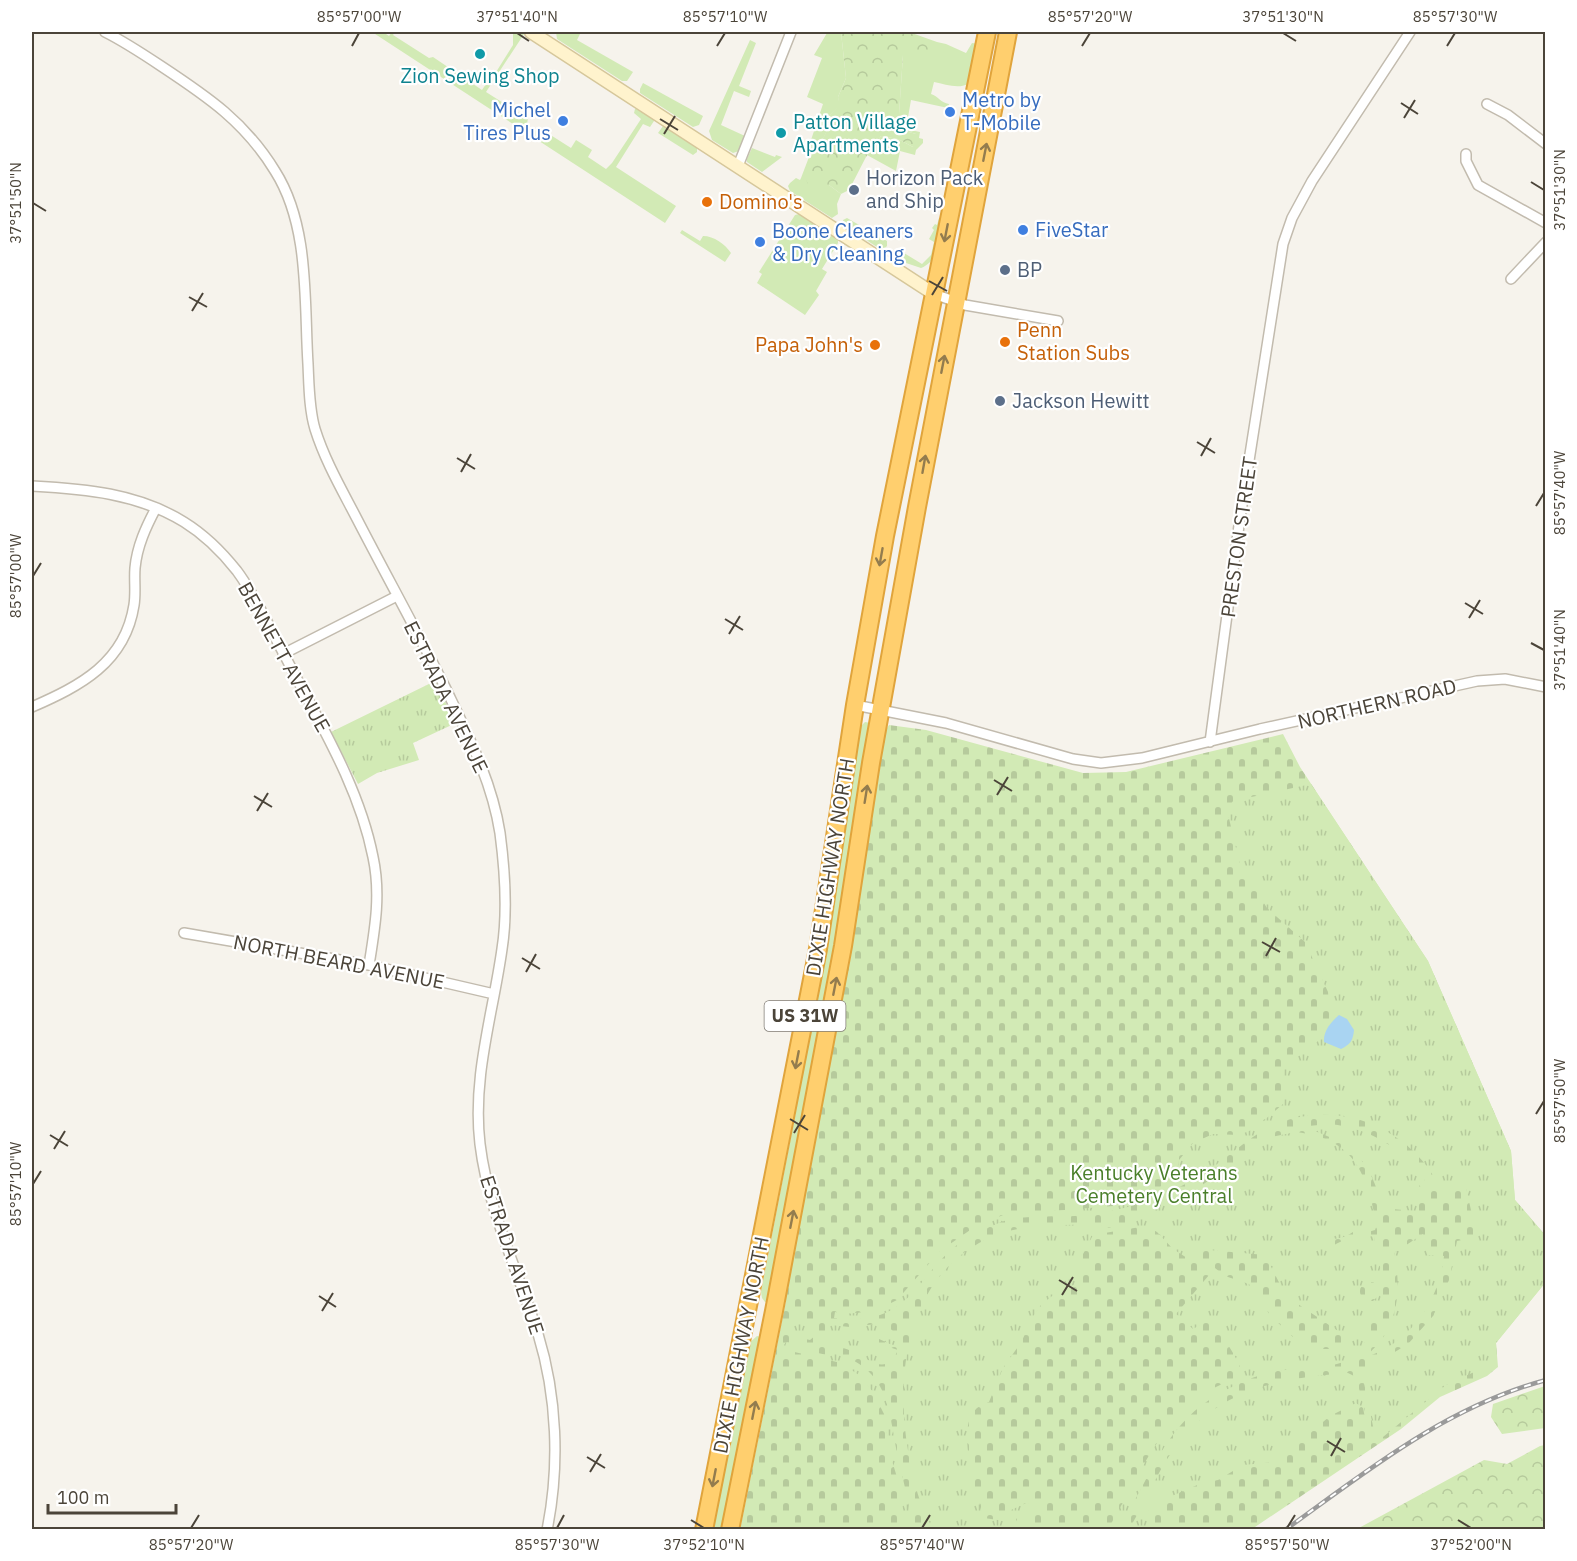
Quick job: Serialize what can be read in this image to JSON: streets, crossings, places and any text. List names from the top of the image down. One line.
{"streets":{"highway":["DIXIE HIGHWAY NORTH","US 31W"],"street":["PRESTON STREET","BENNETT AVENUE","ESTRADA AVENUE","NORTHERN ROAD","NORTH BEARD AVENUE"]},"crossings":[["PRESTON STREET","NORTHERN ROAD"],["BENNETT AVENUE","NORTH BEARD AVENUE"],["ESTRADA AVENUE","NORTH BEARD AVENUE"],["DIXIE HIGHWAY NORTH","US 31W"]],"parks":["Kentucky Veterans Cemetery Central"],"places":["Zion Sewing Shop","Metro by T-Mobile","Michel Tires Plus","Patton Village Apartments","Horizon Pack and Ship","Domino's","FiveStar","Boone Cleaners & Dry Cleaning","BP","Penn Station Subs","Papa John's","Jackson Hewitt"],"scale_bar":"100 m","coordinates":["85°57'00\"W","37°51'40\"N","85°57'10\"W","85°57'20\"W","37°51'30\"N","85°57'30\"W","37°51'50\"N","85°57'40\"W","85°57'50\"W","37°52'10\"N","37°52'00\"N"]}
